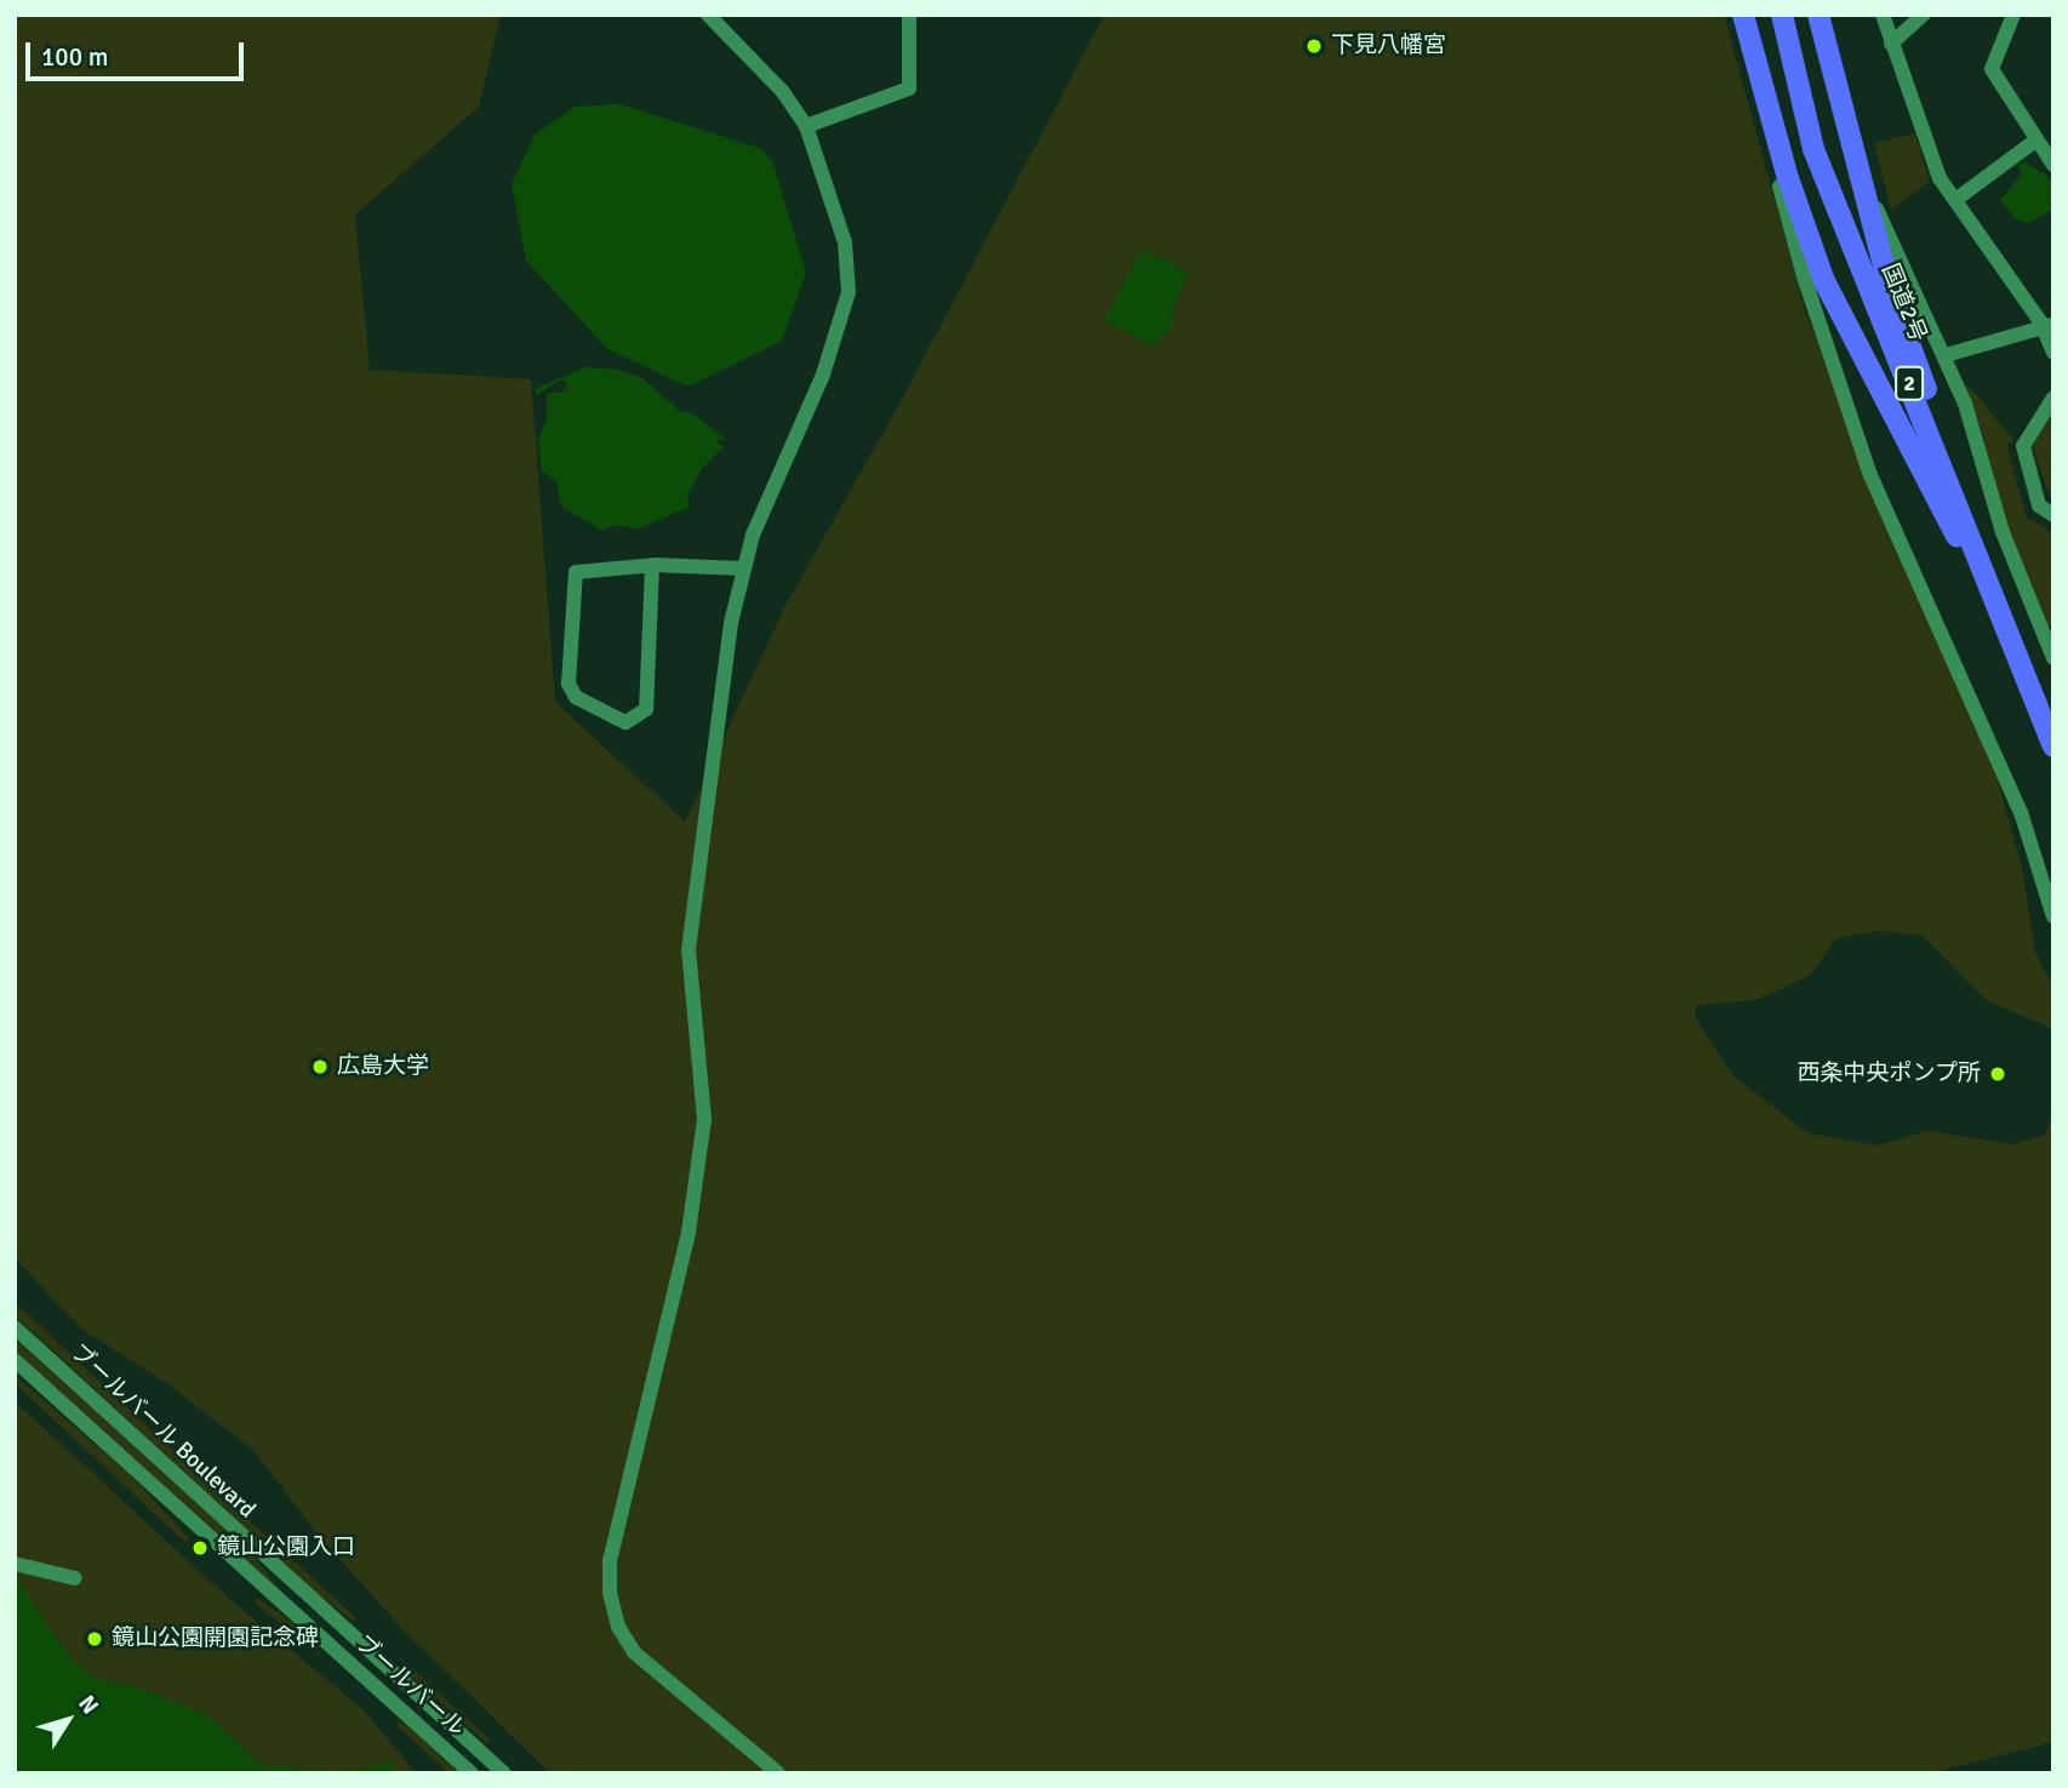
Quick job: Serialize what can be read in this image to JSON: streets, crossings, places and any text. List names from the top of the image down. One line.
{"streets":{"highway":["国道2号","2"],"street":["ブールバール Boulevard","ブールバール"]},"places":["下見八幡宮","広島大学","西条中央ポンプ所","鏡山公園入口","鏡山公園開園記念碑"],"scale_bar":"100 m","north":"top right"}
